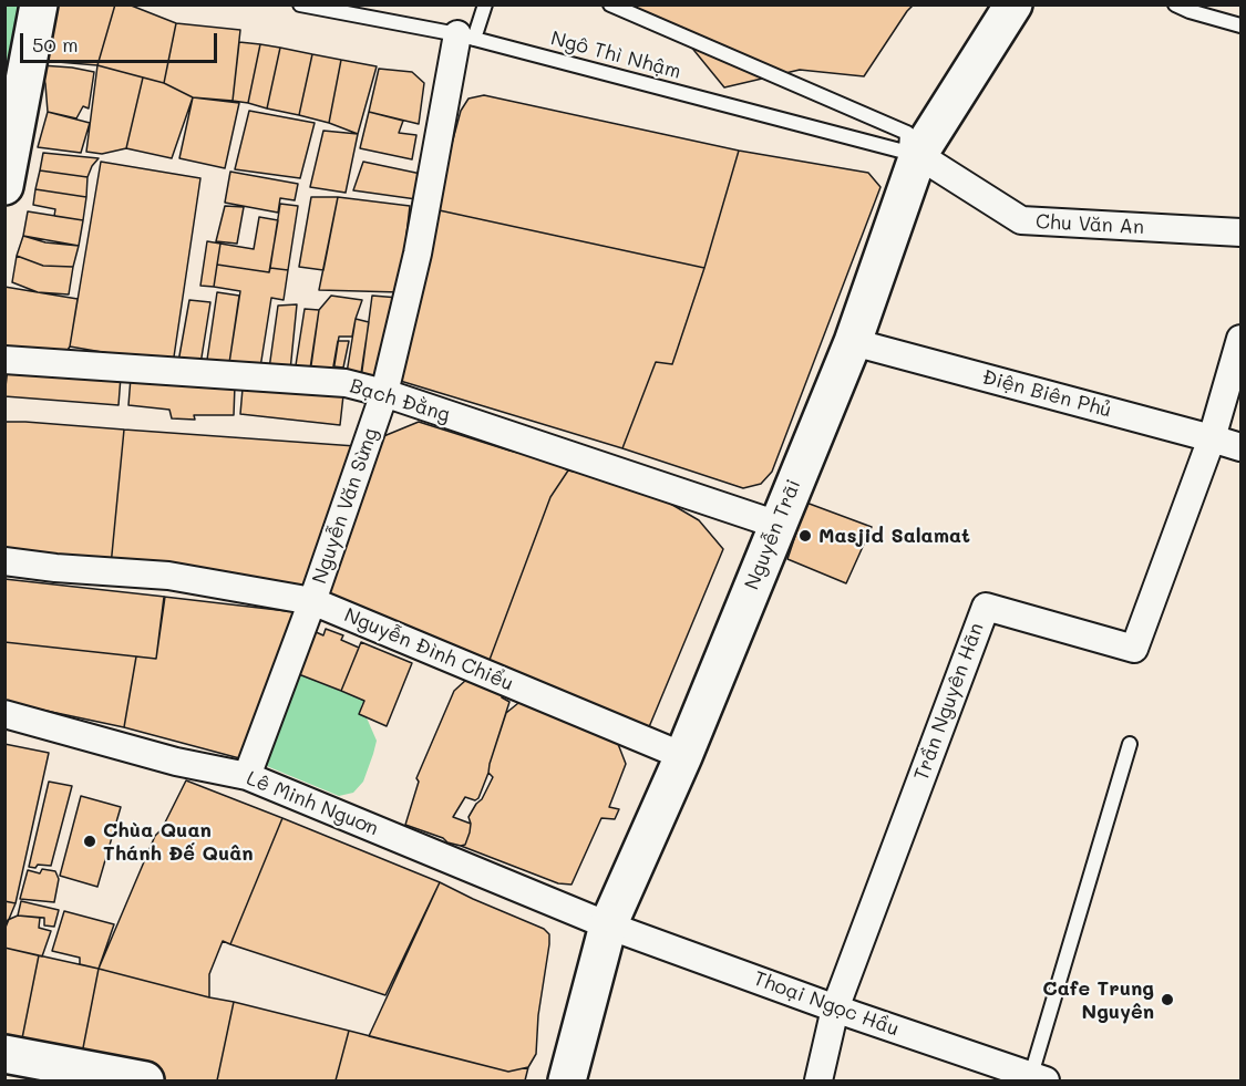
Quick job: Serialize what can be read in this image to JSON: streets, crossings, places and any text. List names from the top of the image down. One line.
{"streets":{"street":["Chu Văn An","Điện Biên Phủ","Bạch Đằng","Nguyễn Văn Sừng","Nguyễn Trãi","Nguyễn Đình Chiểu","Trần Nguyên Hãn","Lê Minh Nguơn","Thoại Ngọc Hầu"],"lane":["Ngô Thì Nhậm"]},"crossings":[["Ngô Thì Nhậm","Chu Văn An"],["Ngô Thì Nhậm","Nguyễn Văn Sừng"],["Ngô Thì Nhậm","Nguyễn Trãi"],["Chu Văn An","Nguyễn Trãi"],["Điện Biên Phủ","Nguyễn Trãi"],["Điện Biên Phủ","Trần Nguyên Hãn"],["Bạch Đằng","Nguyễn Văn Sừng"],["Bạch Đằng","Nguyễn Trãi"],["Nguyễn Văn Sừng","Nguyễn Đình Chiểu"],["Nguyễn Văn Sừng","Lê Minh Nguơn"],["Nguyễn Trãi","Nguyễn Đình Chiểu"],["Nguyễn Trãi","Lê Minh Nguơn"],["Nguyễn Trãi","Thoại Ngọc Hầu"],["Trần Nguyên Hãn","Thoại Ngọc Hầu"],["Lê Minh Nguơn","Thoại Ngọc Hầu"]],"places":["Masjid Salamat","Chùa Quan Thánh Đế Quân","Cafe Trung Nguyên"],"scale_bar":"50 m"}
